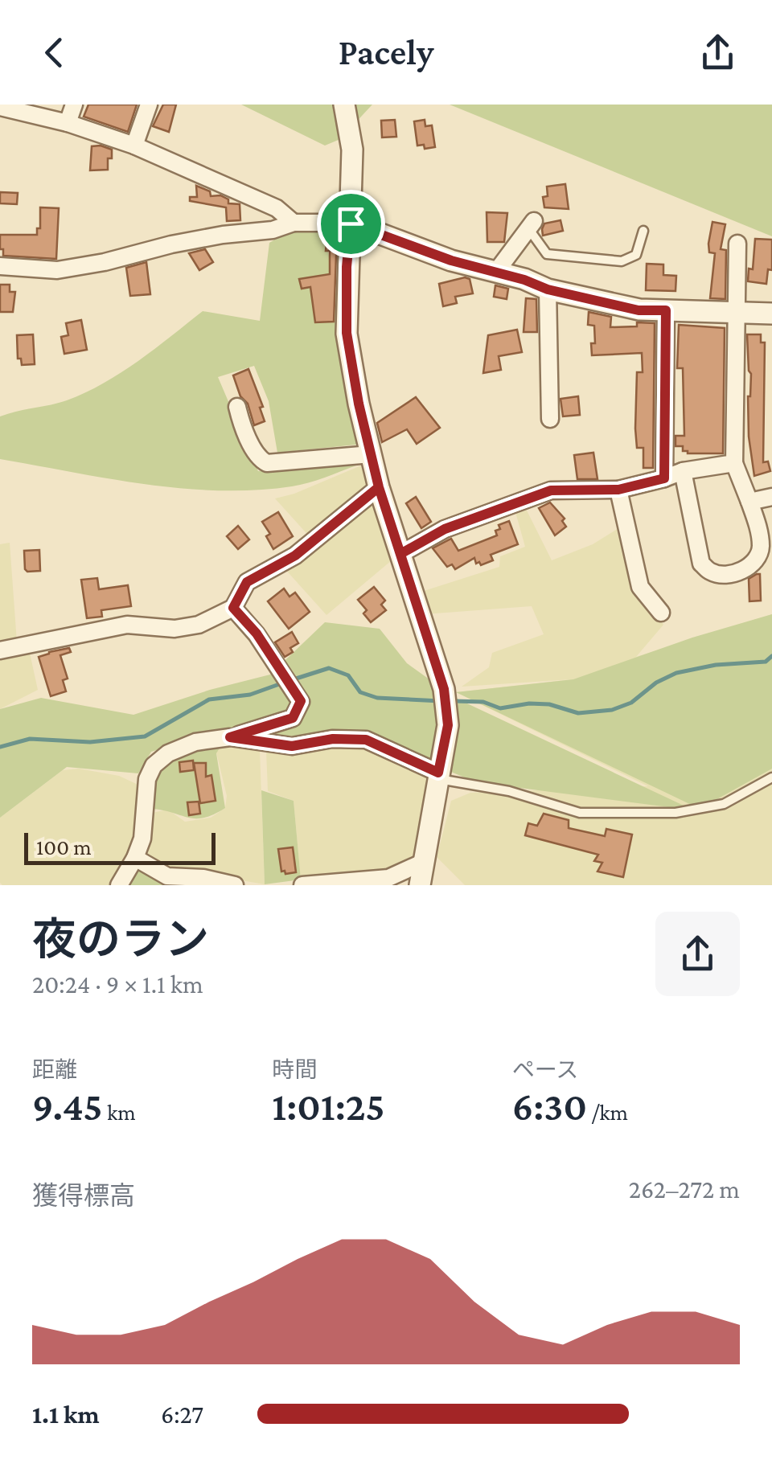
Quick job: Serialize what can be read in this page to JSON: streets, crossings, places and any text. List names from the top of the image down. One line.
{"scale_bar":"100 m","page":{"header":"Pacely","scale":"100 m","heading":["夜のラン","20:24 · 9 × 1.1 km"],"stats":[["距離","9.45 km"],["時間","1:01:25"],["ペース","6:30 /km"]],"chart":["獲得標高","262–272 m"],"list":[{"name":"1.1 km","note":"6:27"}]}}
